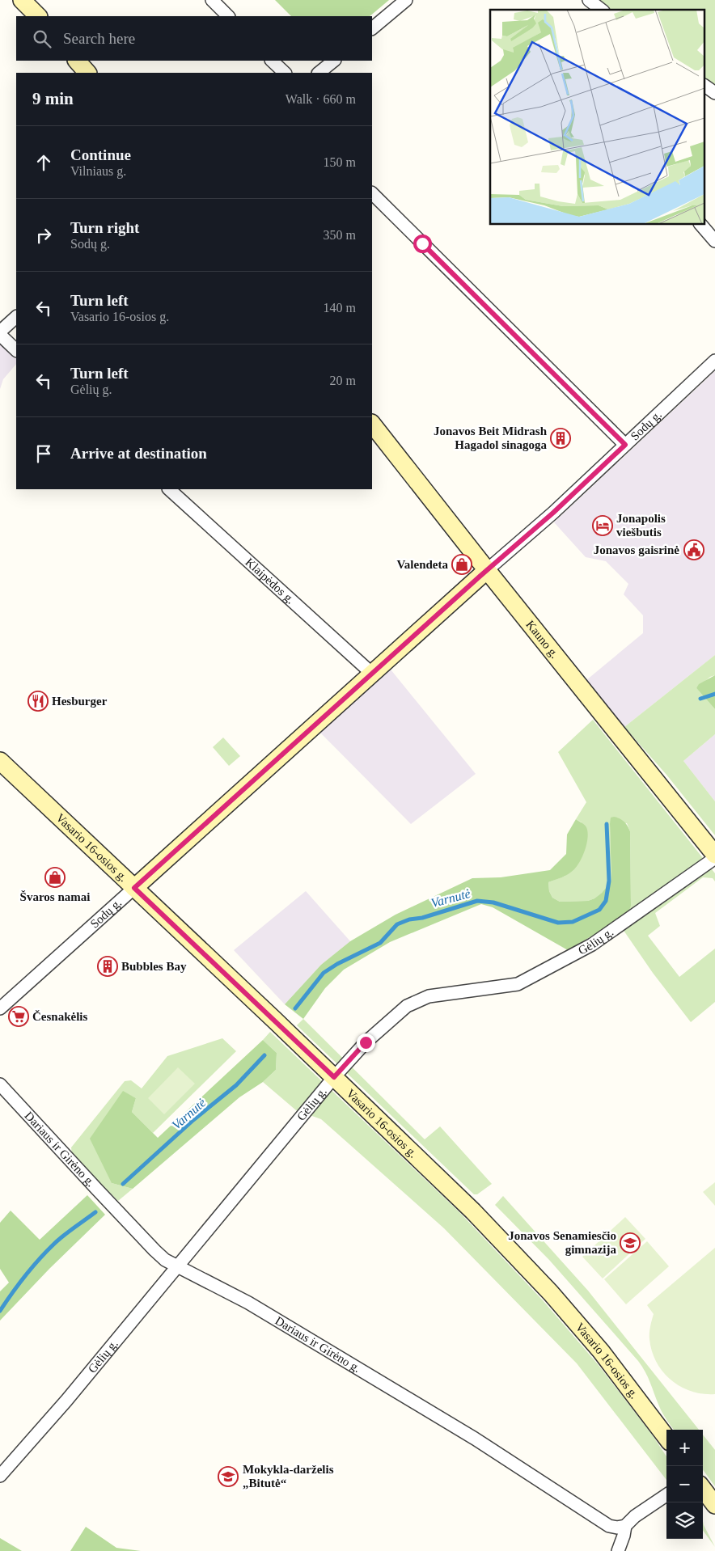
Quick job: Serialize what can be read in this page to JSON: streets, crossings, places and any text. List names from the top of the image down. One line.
{"streets":{"main road":["Sodų g.","Kauno g.","Vasario 16-osios g."],"street":["Klaipėdos g.","Gėlių g.","Dariaus ir Girėno g."]},"crossings":[["Sodų g.","Klaipėdos g."],["Sodų g.","Kauno g."],["Sodų g.","Vasario 16-osios g."],["Vasario 16-osios g.","Gėlių g."],["Gėlių g.","Dariaus ir Girėno g."]],"water":["Varnutė"],"places":{"building":["Jonavos Beit Midrash Hagadol sinagoga","Bubbles Bay"],"hotel":["Jonapolis viešbutis"],"public building":["Jonavos gaisrinė"],"shop":["Valendeta","Švaros namai"],"restaurant":["Hesburger"],"supermarket":["Česnakėlis"],"school or university":["Jonavos Senamiesčio gimnazija","Mokykla-darželis „Bitutė“"]},"page":{"search":"Search here","heading":["9 min","Walk · 660 m"],"list":[["Continue","Vilniaus g.","150 m"],["Turn right","Sodų g.","350 m"],["Turn left","Vasario 16-osios g.","140 m"],["Turn left","Gėlių g.","20 m"],"Arrive at destination"],"map_buttons":["+","−"]}}
